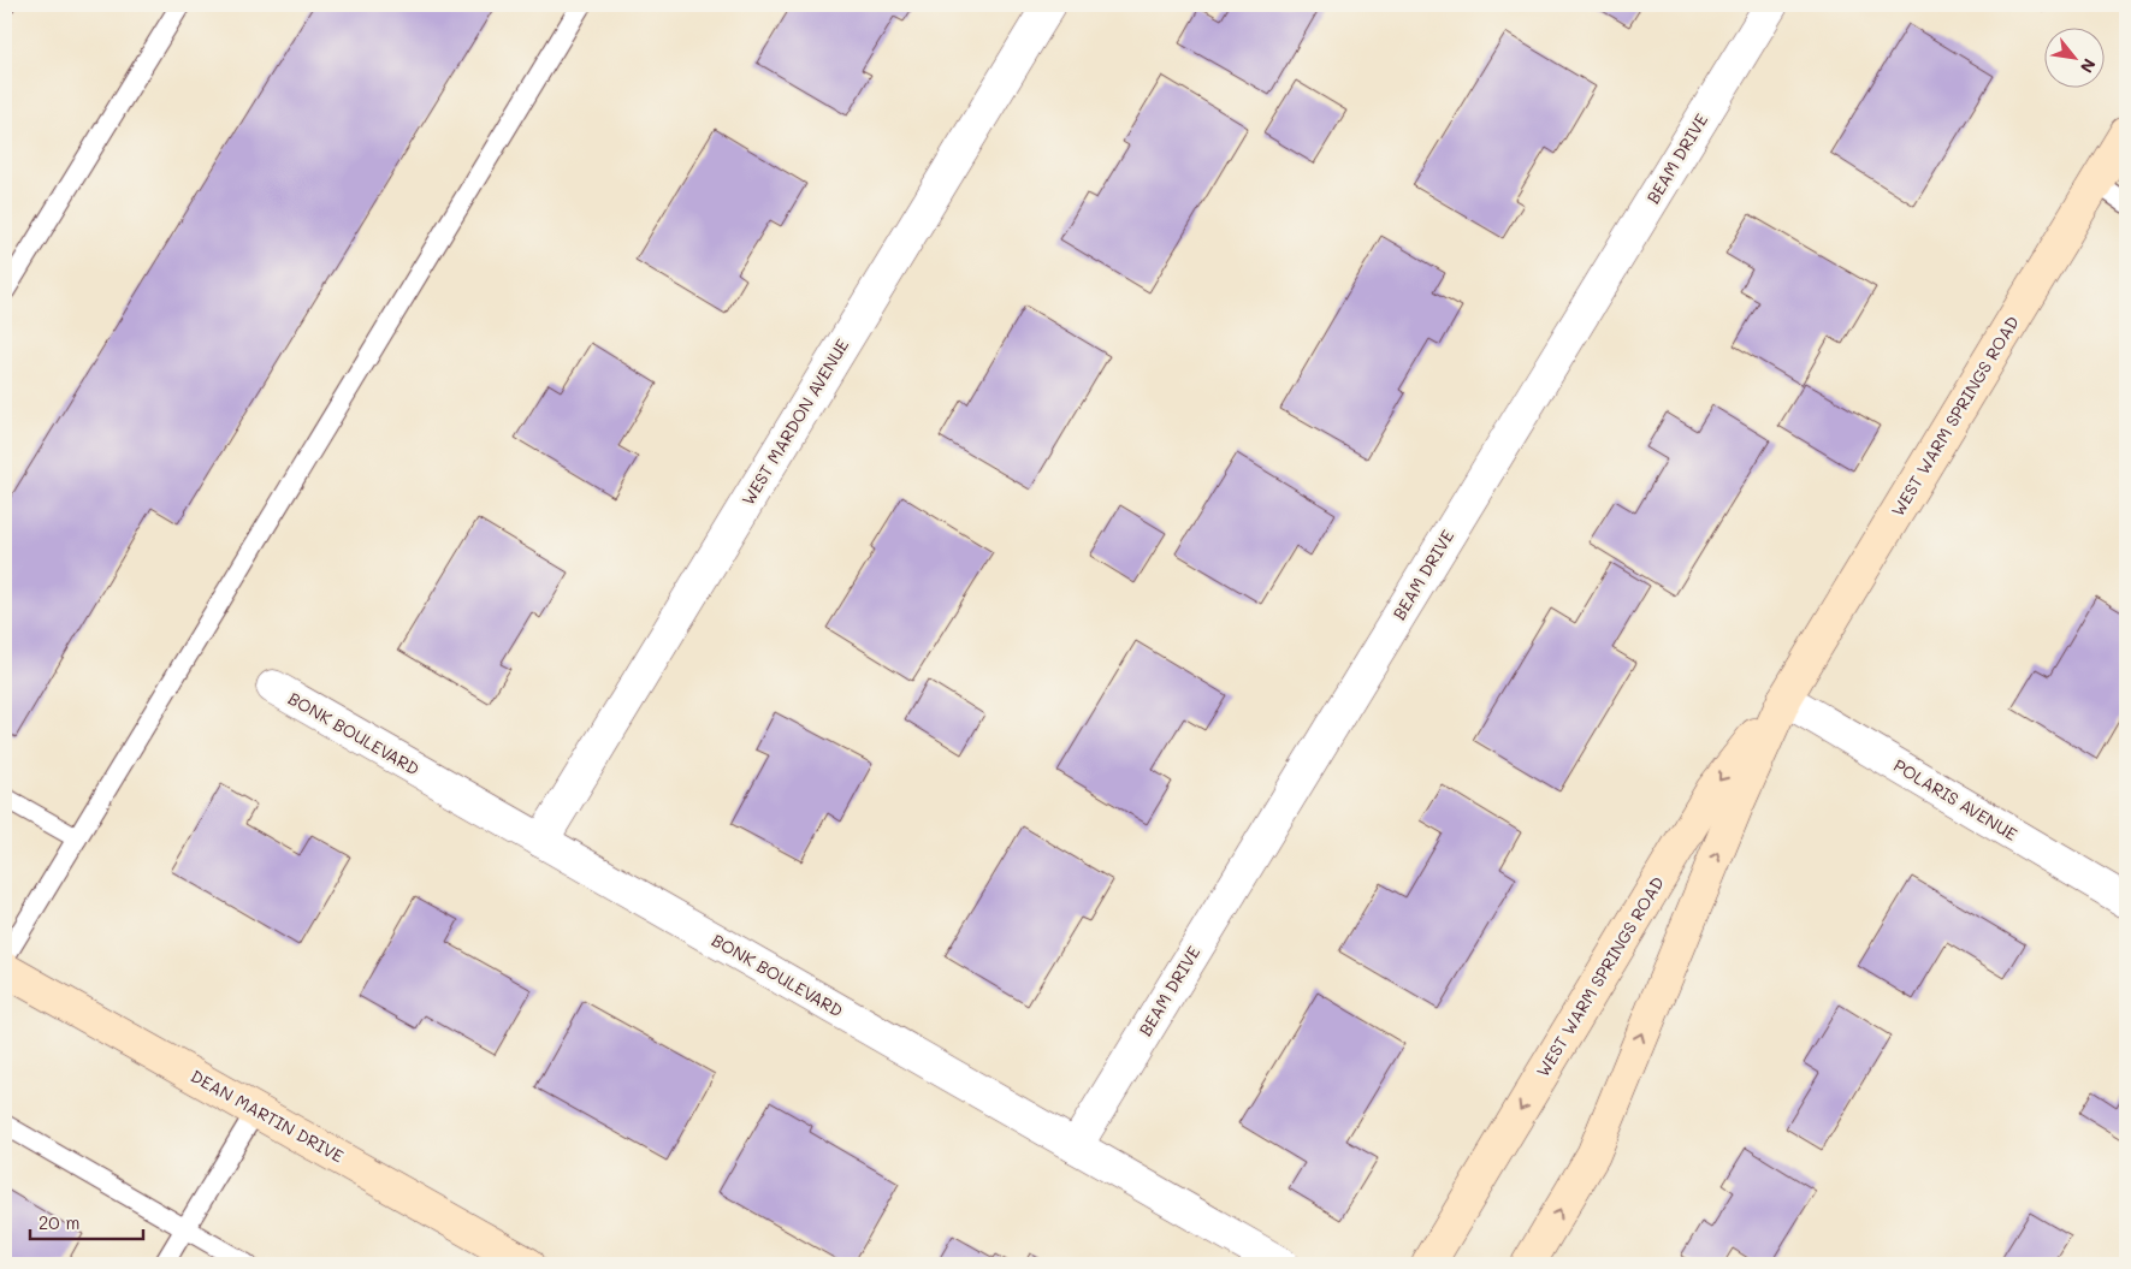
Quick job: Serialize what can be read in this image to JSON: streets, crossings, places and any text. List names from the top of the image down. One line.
{"streets":{"main road":["WEST WARM SPRINGS ROAD","DEAN MARTIN DRIVE"],"street":["BEAM DRIVE","WEST MARDON AVENUE","BONK BOULEVARD","POLARIS AVENUE"]},"crossings":[["BEAM DRIVE","BONK BOULEVARD"],["WEST WARM SPRINGS ROAD","POLARIS AVENUE"],["WEST MARDON AVENUE","BONK BOULEVARD"]],"scale_bar":"20 m","north":"bottom right"}
